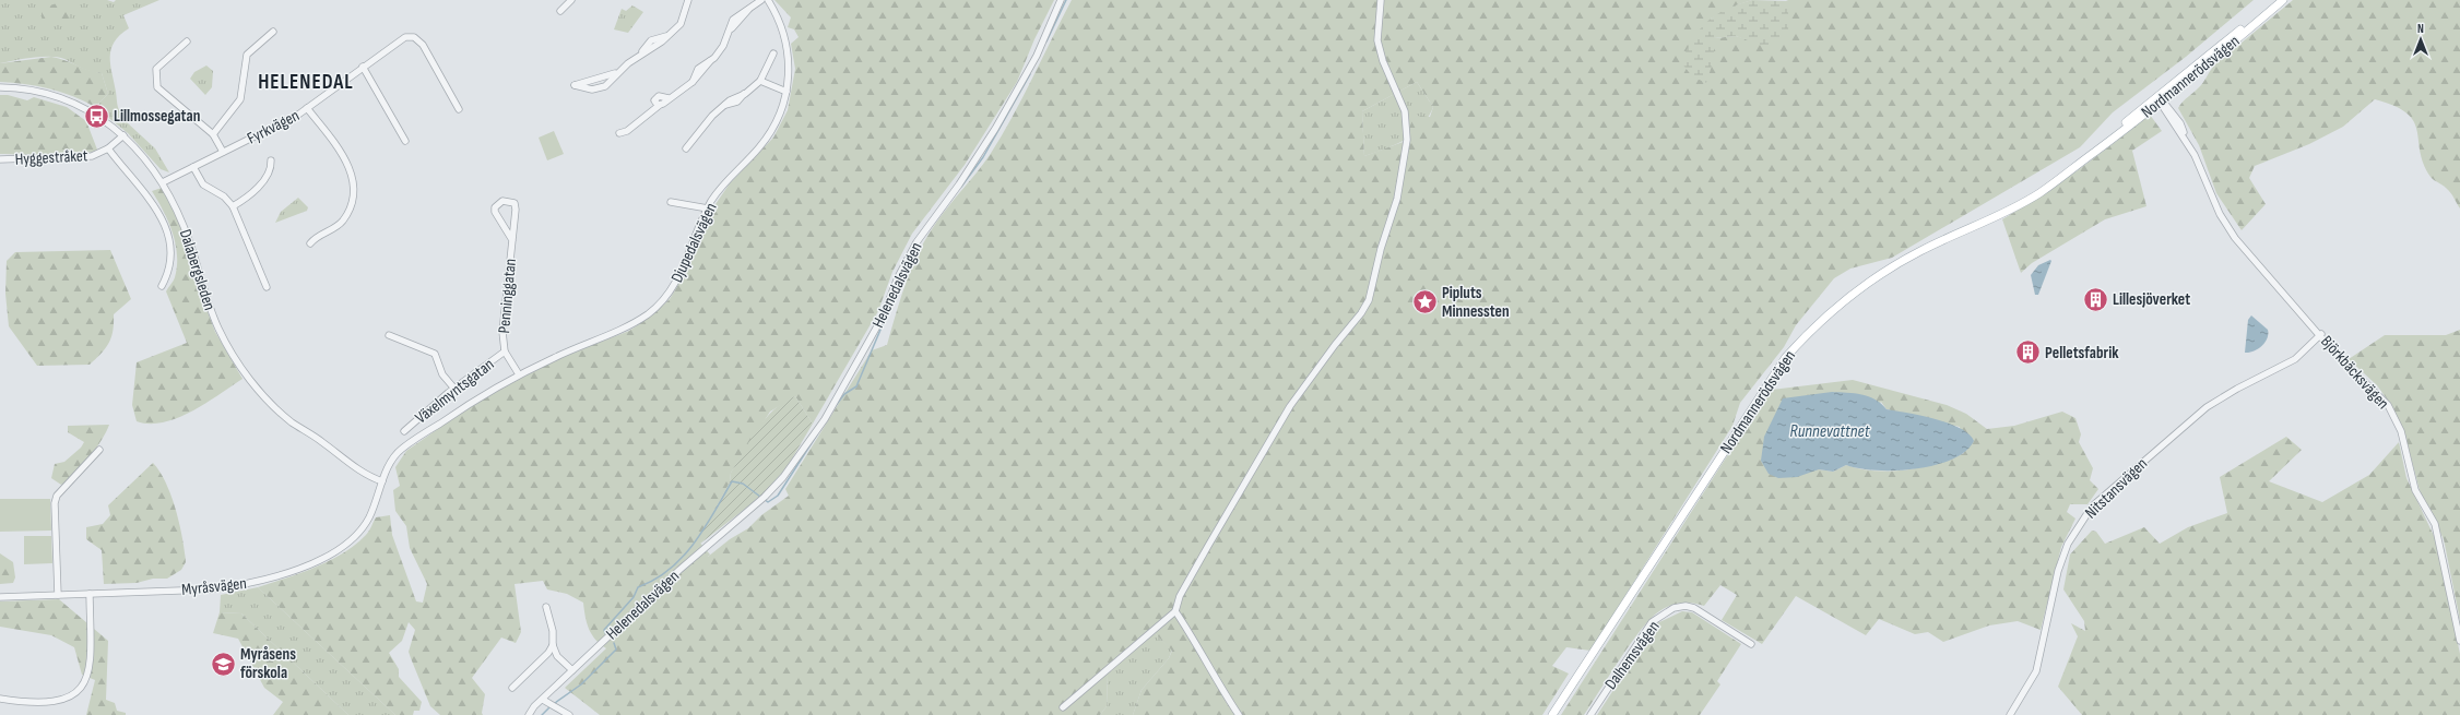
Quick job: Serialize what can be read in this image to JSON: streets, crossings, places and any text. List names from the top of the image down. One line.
{"streets":{"main road":["Nordmannerödsvägen"],"street":["Fyrkvägen","Hyggestråket","Djupedalsvägen","Dalabergsleden","Helenedalsvägen","Penninggatan","Björkbäcksvägen","Växelmyntsgatan","Nitstansvägen","Myråsvägen","Dalhemsvägen"]},"crossings":[["Nordmannerödsvägen","Björkbäcksvägen"],["Fyrkvägen","Dalabergsleden"],["Hyggestråket","Dalabergsleden"],["Djupedalsvägen","Dalabergsleden"],["Djupedalsvägen","Penninggatan"],["Djupedalsvägen","Myråsvägen"],["Dalabergsleden","Myråsvägen"],["Penninggatan","Växelmyntsgatan"],["Björkbäcksvägen","Nitstansvägen"]],"districts":["HELENEDAL"],"water":["Runnevattnet"],"places":{"bus stop":["Lillmossegatan"],"building":["Lillesjöverket","Pelletsfabrik"],"place":["Pipluts Minnessten"],"school or university":["Myråsens förskola"]},"north":"top"}
